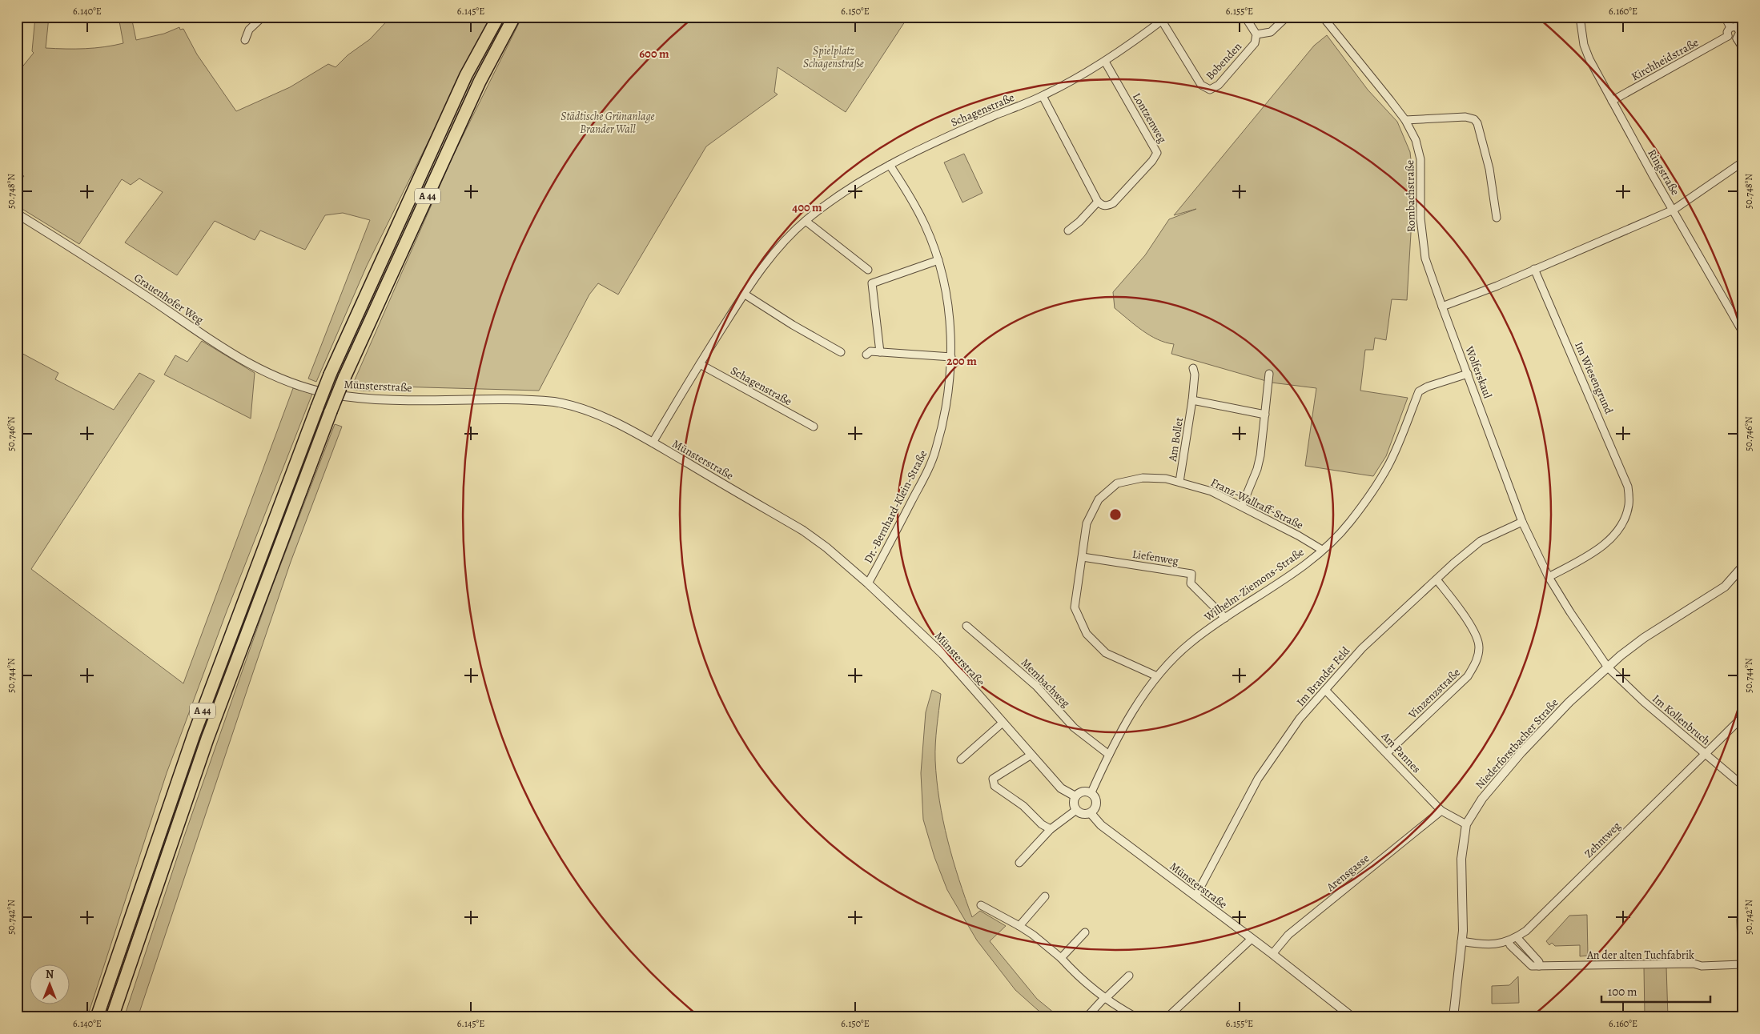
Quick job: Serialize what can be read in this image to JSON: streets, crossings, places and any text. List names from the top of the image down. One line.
{"streets":{"highway":["A 44"],"street":["Kirchheidstraße","Bobenden","Schagenstraße","Lontzenweg","Ringstraße","Rombachstraße","Grauenhofer Weg","Wolferskaul","Im Wiesengrund","Münsterstraße","Am Bollet","Franz-Wallraff-Straße","Dr.-Bernhard-Klein-Straße","Liefenweg","Wilhelm-Ziemons-Straße","Im Brander Feld","Membachweg","Vinzenzstraße","Im Kollenbruch","Niederforstbacher Straße","Am Pannes","Zehntweg","Arensgasse","An der alten Tuchfabrik"]},"crossings":[["Kirchheidstraße","Ringstraße"],["Bobenden","Schagenstraße"],["Schagenstraße","Lontzenweg"],["Schagenstraße","Münsterstraße"],["Schagenstraße","Dr.-Bernhard-Klein-Straße"],["Rombachstraße","Wolferskaul"],["Grauenhofer Weg","Münsterstraße"],["Wolferskaul","Im Wiesengrund"],["Wolferskaul","Wilhelm-Ziemons-Straße"],["Wolferskaul","Im Brander Feld"],["Wolferskaul","Im Kollenbruch"],["Wolferskaul","Niederforstbacher Straße"],["Münsterstraße","Dr.-Bernhard-Klein-Straße"],["Münsterstraße","Wilhelm-Ziemons-Straße"],["Münsterstraße","Im Brander Feld"],["Münsterstraße","Arensgasse"],["Am Bollet","Franz-Wallraff-Straße"],["Franz-Wallraff-Straße","Liefenweg"],["Franz-Wallraff-Straße","Wilhelm-Ziemons-Straße"],["Liefenweg","Wilhelm-Ziemons-Straße"],["Wilhelm-Ziemons-Straße","Membachweg"],["Im Brander Feld","Vinzenzstraße"],["Im Brander Feld","Am Pannes"],["Vinzenzstraße","Am Pannes"],["Im Kollenbruch","Niederforstbacher Straße"],["Im Kollenbruch","Zehntweg"],["Niederforstbacher Straße","Am Pannes"],["Niederforstbacher Straße","Zehntweg"],["Am Pannes","Arensgasse"],["Zehntweg","An der alten Tuchfabrik"]],"parks":["Spielplatz Schagenstraße","Städtische Grünanlage Brander Wall"],"scale_bar":"100 m","north":"top","coordinates":["6.140°E","6.145°E","6.150°E","6.155°E","6.160°E","50.748°N","50.746°N","50.744°N","50.742°N"],"rings":["600 m","400 m","200 m"]}
